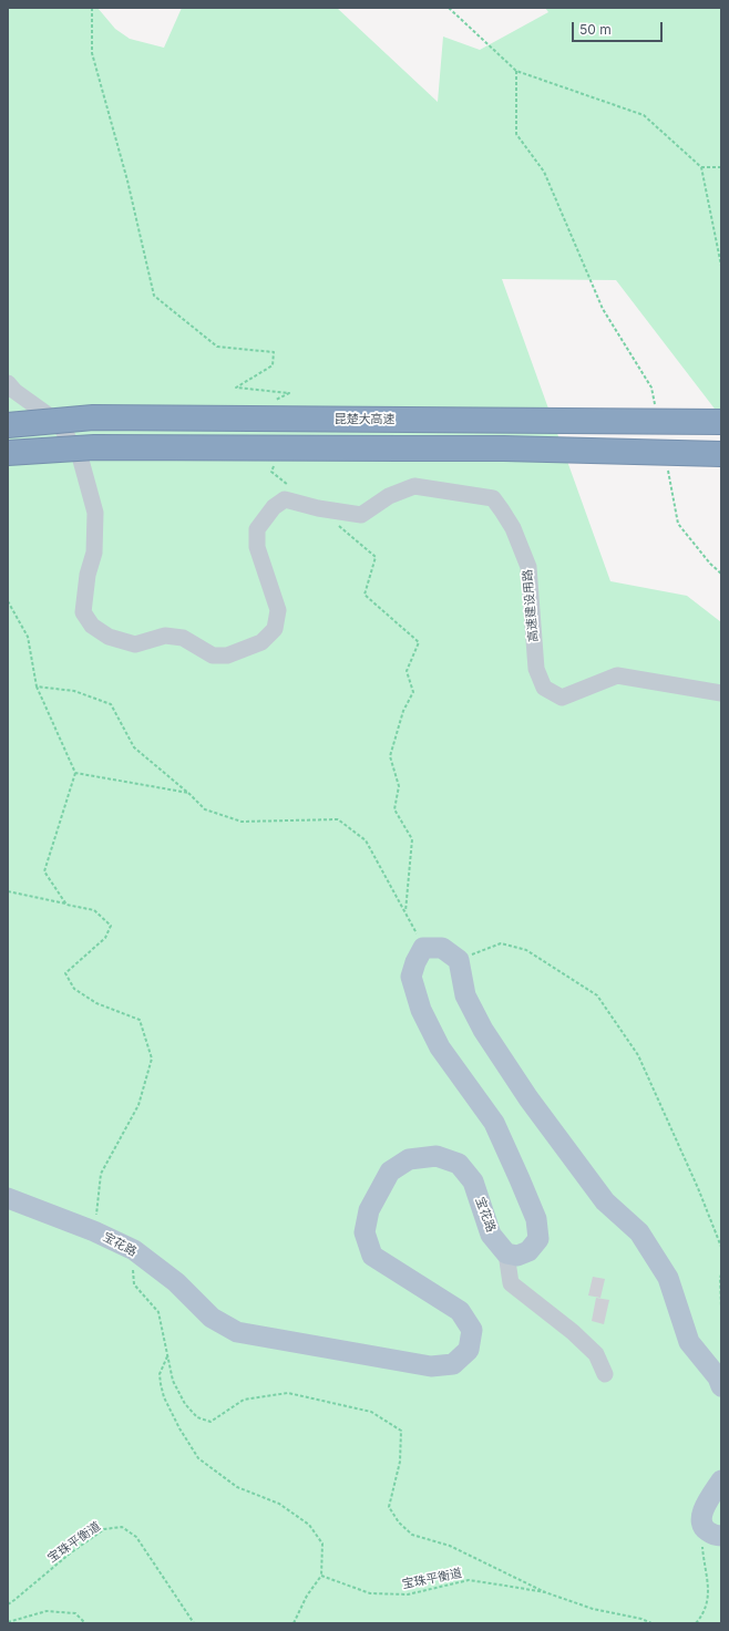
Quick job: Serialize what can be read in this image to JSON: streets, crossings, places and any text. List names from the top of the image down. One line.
{"streets":{"highway":["昆楚大高速"],"main road":["宝花路"],"street":["高速建设用路"],"path":["宝珠平衡道"]},"scale_bar":"50 m"}
